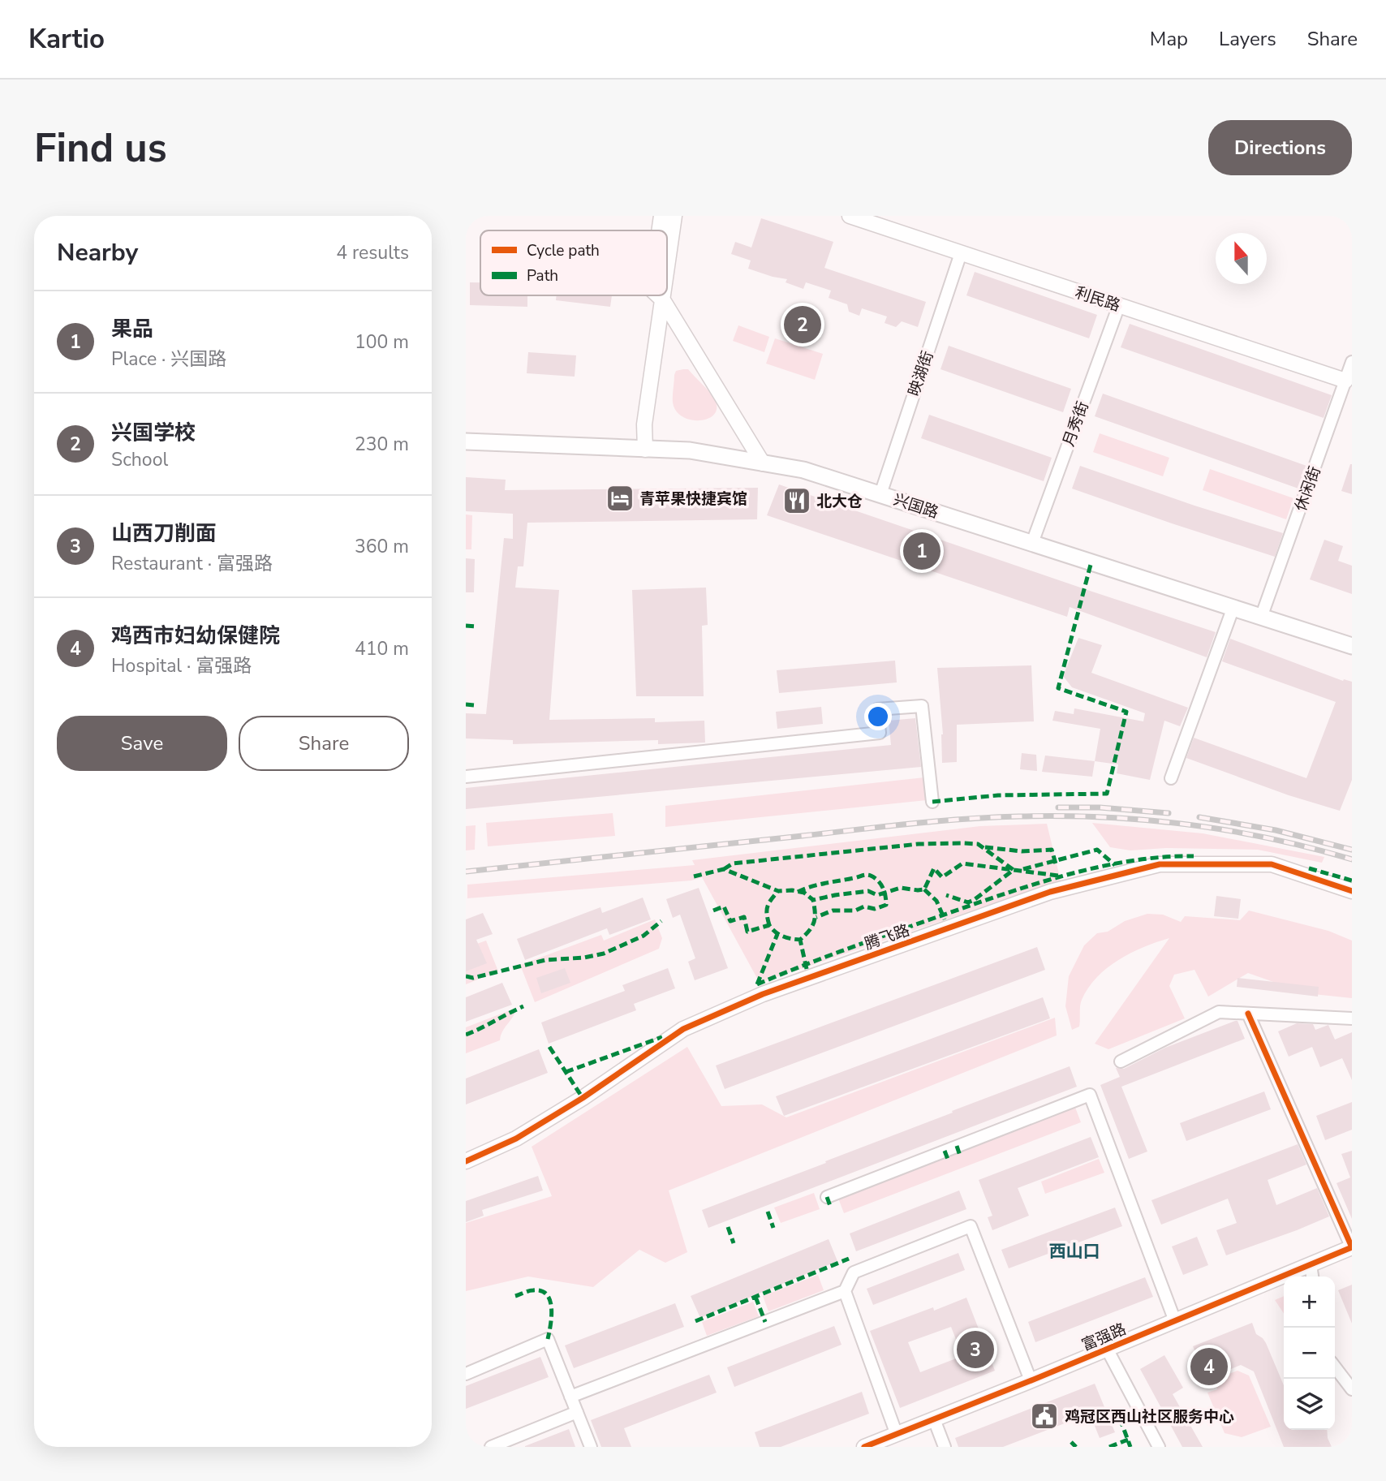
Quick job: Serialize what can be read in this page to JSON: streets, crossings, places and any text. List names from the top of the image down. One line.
{"streets":{"main road":["兴国路"],"street":["利民路","映湖街","月秀街","休闲街","腾飞路","富强路"]},"crossings":[["利民路","映湖街"],["利民路","月秀街"],["利民路","休闲街"],["映湖街","兴国路"],["月秀街","兴国路"],["休闲街","兴国路"]],"districts":["西山口"],"places":{"hotel":["青苹果快捷宾馆"],"restaurant":["北大仓"],"public building":["鸡冠区西山社区服务中心"]},"legend":["Cycle path","Path"],"north":"top","page":{"header":"Kartio","nav":["Map","Layers","Share"],"buttons":["Directions",["Save","Share"]],"title":"Find us","heading":["Nearby","4 results"],"list":[{"mark":"1","name":"果品","note":"Place · 兴国路","value":"100 m"},{"mark":"2","name":"兴国学校","note":"School","value":"230 m"},{"mark":"3","name":"山西刀削面","note":"Restaurant · 富强路","value":"360 m"},{"mark":"4","name":"鸡西市妇幼保健院","note":"Hospital · 富强路","value":"410 m"}],"pins":["2","1","3","4"],"map_buttons":["+","−"]}}
